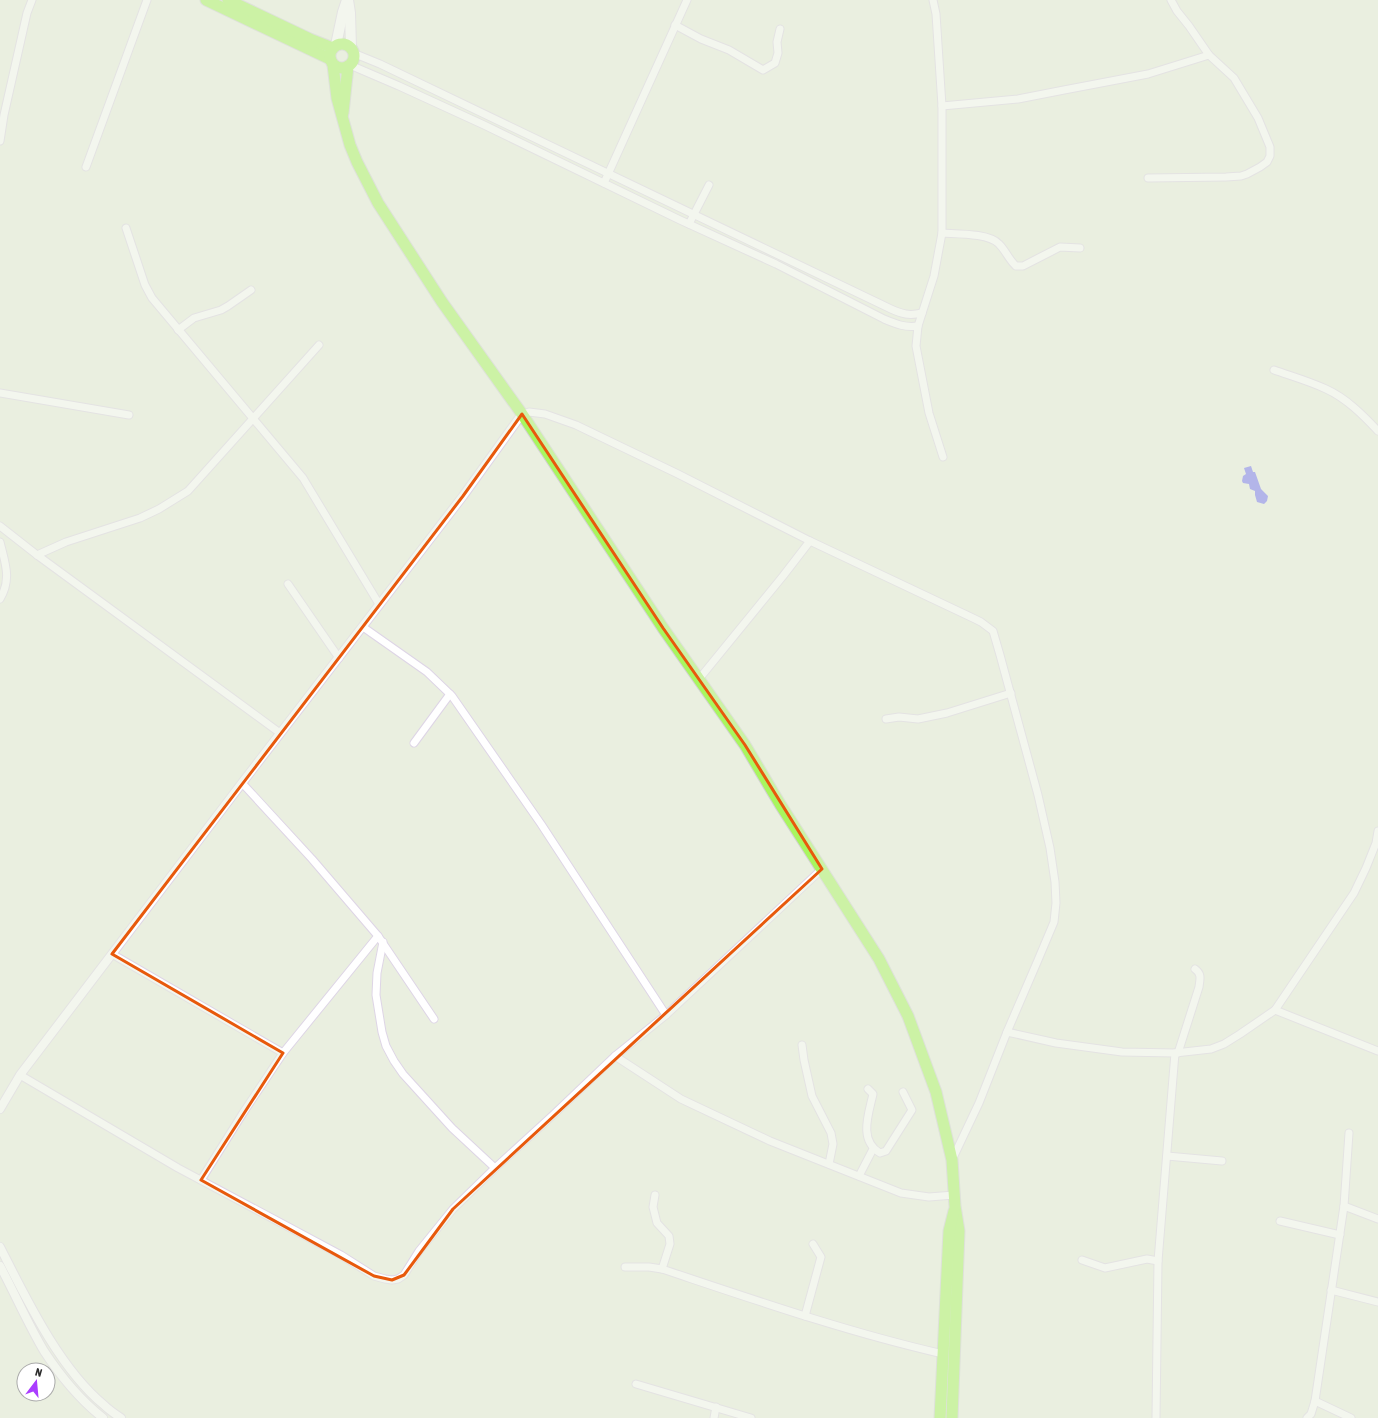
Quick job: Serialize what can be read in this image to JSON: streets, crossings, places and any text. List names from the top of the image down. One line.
{"north":"top"}
